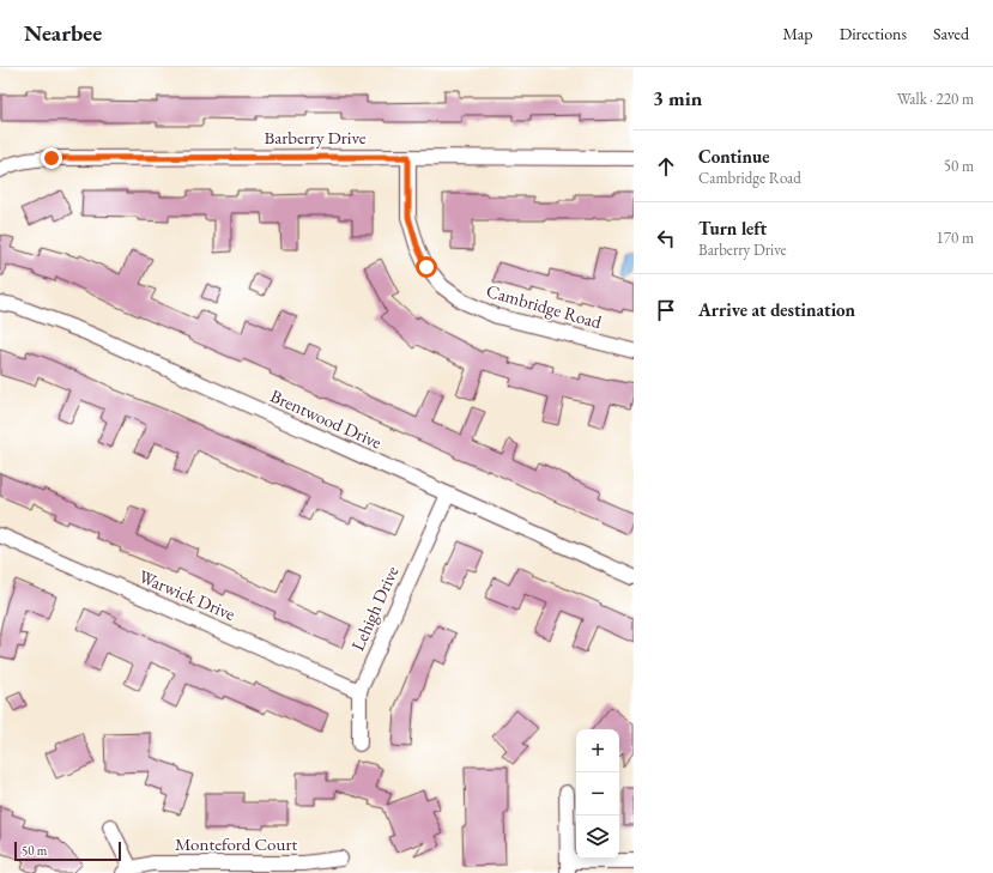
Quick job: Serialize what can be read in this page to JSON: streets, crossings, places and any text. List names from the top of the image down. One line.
{"streets":{"street":["Barberry Drive","Cambridge Road","Brentwood Drive","Warwick Drive","Lehigh Drive","Monteford Court"]},"crossings":[["Barberry Drive","Cambridge Road"],["Brentwood Drive","Lehigh Drive"],["Warwick Drive","Lehigh Drive"]],"scale_bar":"50 m","page":{"header":"Nearbee","nav":["Map","Directions","Saved"],"heading":["3 min","Walk · 220 m"],"list":[["Continue","Cambridge Road","50 m"],["Turn left","Barberry Drive","170 m"],"Arrive at destination"],"map_buttons":["+","−"],"scale":"50 m"}}
